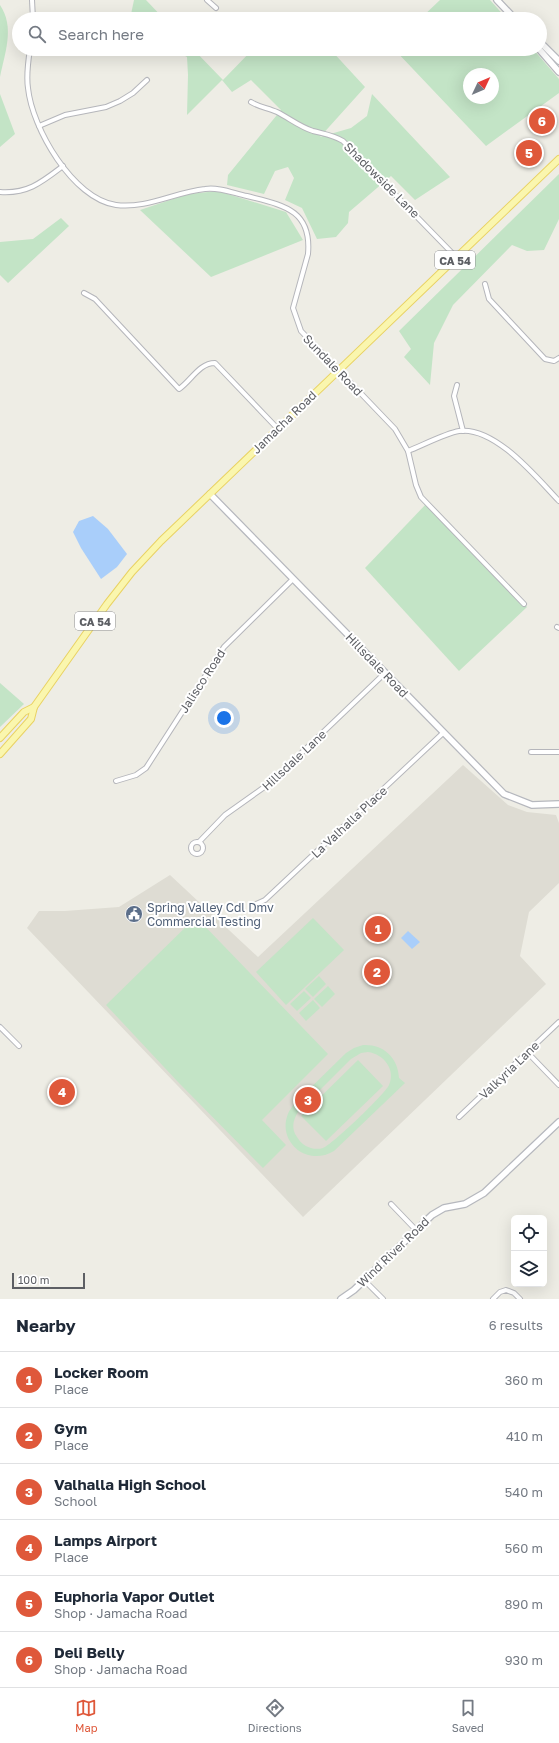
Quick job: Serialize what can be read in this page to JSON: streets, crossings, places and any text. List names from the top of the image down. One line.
{"streets":{"main road":["CA 54","Jamacha Road"],"street":["Shadowside Lane","Sundale Road","Hillsdale Road","Jalisco Road","Hillsdale Lane","La Valhalla Place","Valkyria Lane","Wind River Road"]},"crossings":[["Shadowside Lane","Jamacha Road"],["Sundale Road","Jamacha Road"],["Jamacha Road","Hillsdale Road"],["Hillsdale Road","Jalisco Road"],["Hillsdale Road","Hillsdale Lane"],["Hillsdale Road","La Valhalla Place"]],"places":{"public building":["Spring Valley Cdl Dmv Commercial Testing"]},"scale_bar":"100 m","north":"top right","page":{"search":"Search here","pins":["6","5","1","2","4","3"],"scale":"100 m","heading":["Nearby","6 results"],"list":[{"mark":"1","name":"Locker Room","note":"Place","value":"360 m"},{"mark":"2","name":"Gym","note":"Place","value":"410 m"},{"mark":"3","name":"Valhalla High School","note":"School","value":"540 m"},{"mark":"4","name":"Lamps Airport","note":"Place","value":"560 m"},{"mark":"5","name":"Euphoria Vapor Outlet","note":"Shop · Jamacha Road","value":"890 m"},{"mark":"6","name":"Deli Belly","note":"Shop · Jamacha Road","value":"930 m"}],"nav":["Map","Directions","Saved"]}}
